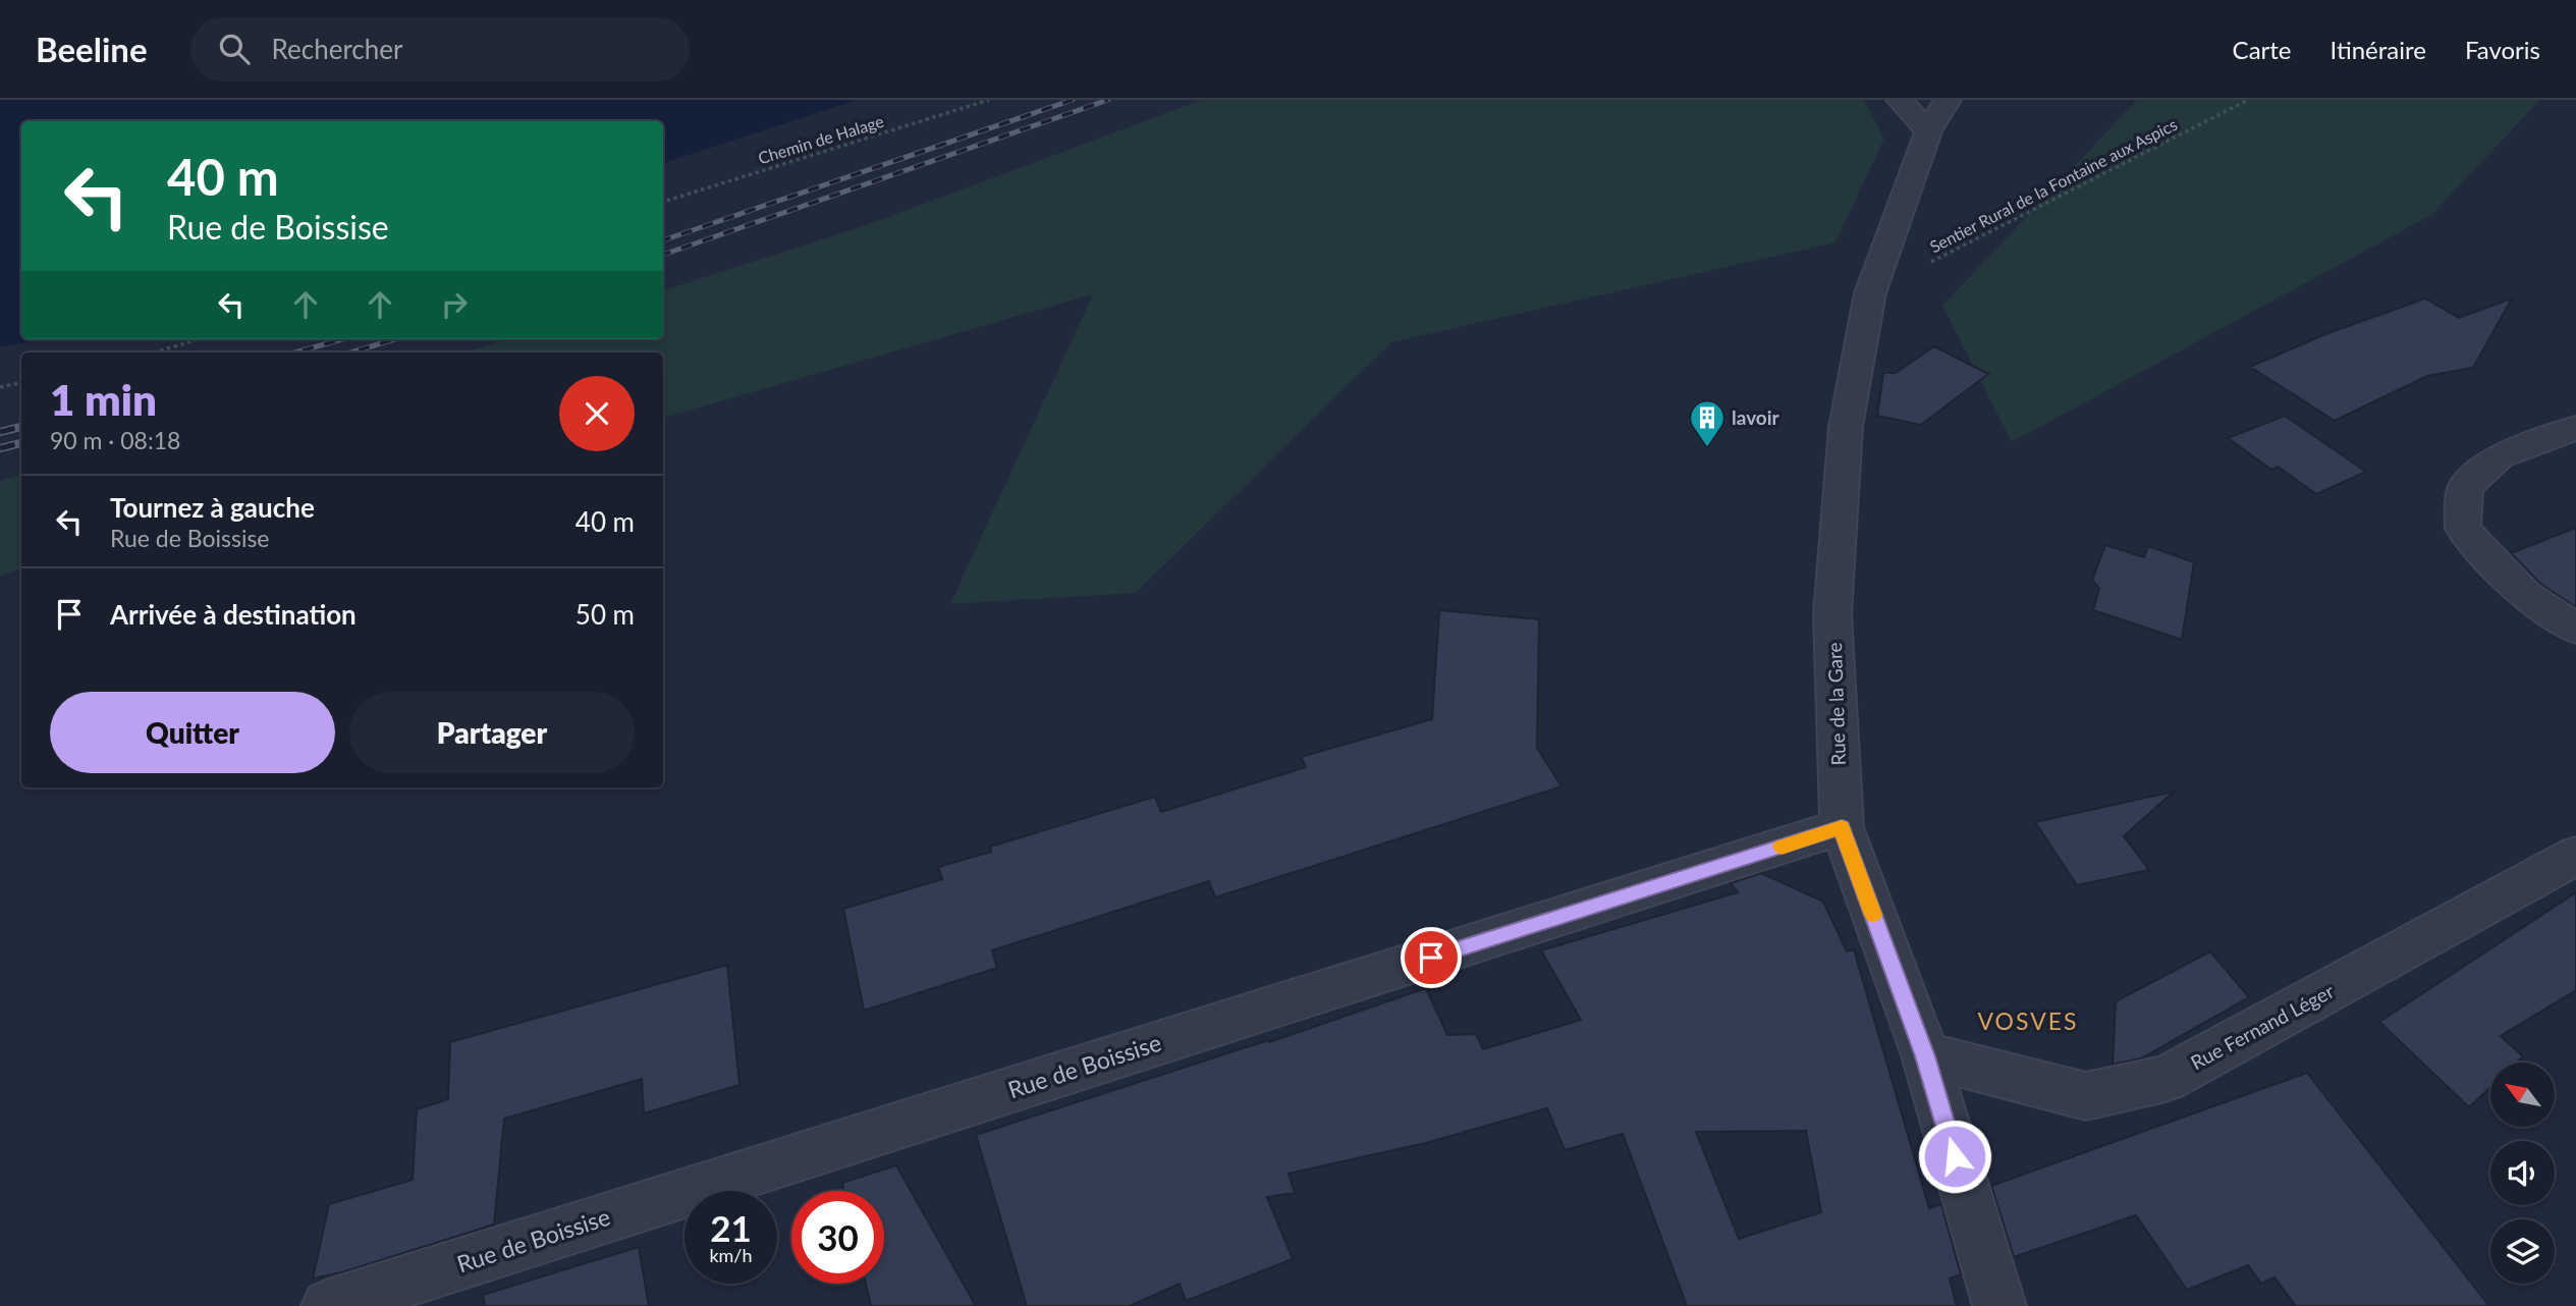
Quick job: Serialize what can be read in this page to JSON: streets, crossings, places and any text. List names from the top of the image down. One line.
{"streets":{"street":["Rue de la Gare","Rue Fernand Léger","Rue de Boissise"],"path":["Chemin de Halage","Sentier Rural de la Fontaine aux Aspics"]},"crossings":[["Sentier Rural de la Fontaine aux Aspics","Rue de la Gare"],["Rue de la Gare","Rue Fernand Léger"],["Rue de la Gare","Rue de Boissise"]],"districts":["VOSVES"],"places":{"building":["lavoir"]},"north":"top left","page":{"header":"Beeline","search":"Rechercher","nav":["Carte","Itinéraire","Favoris"],"turn":["40 m","Rue de Boissise"],"heading":["1 min","90 m · 08:18"],"list":[{"name":"Tournez à gauche","note":"Rue de Boissise","value":"40 m"},{"name":"Arrivée à destination","value":"50 m"}],"buttons":["Quitter","Partager"],"speed":"21 km/h","limit":"30"}}
